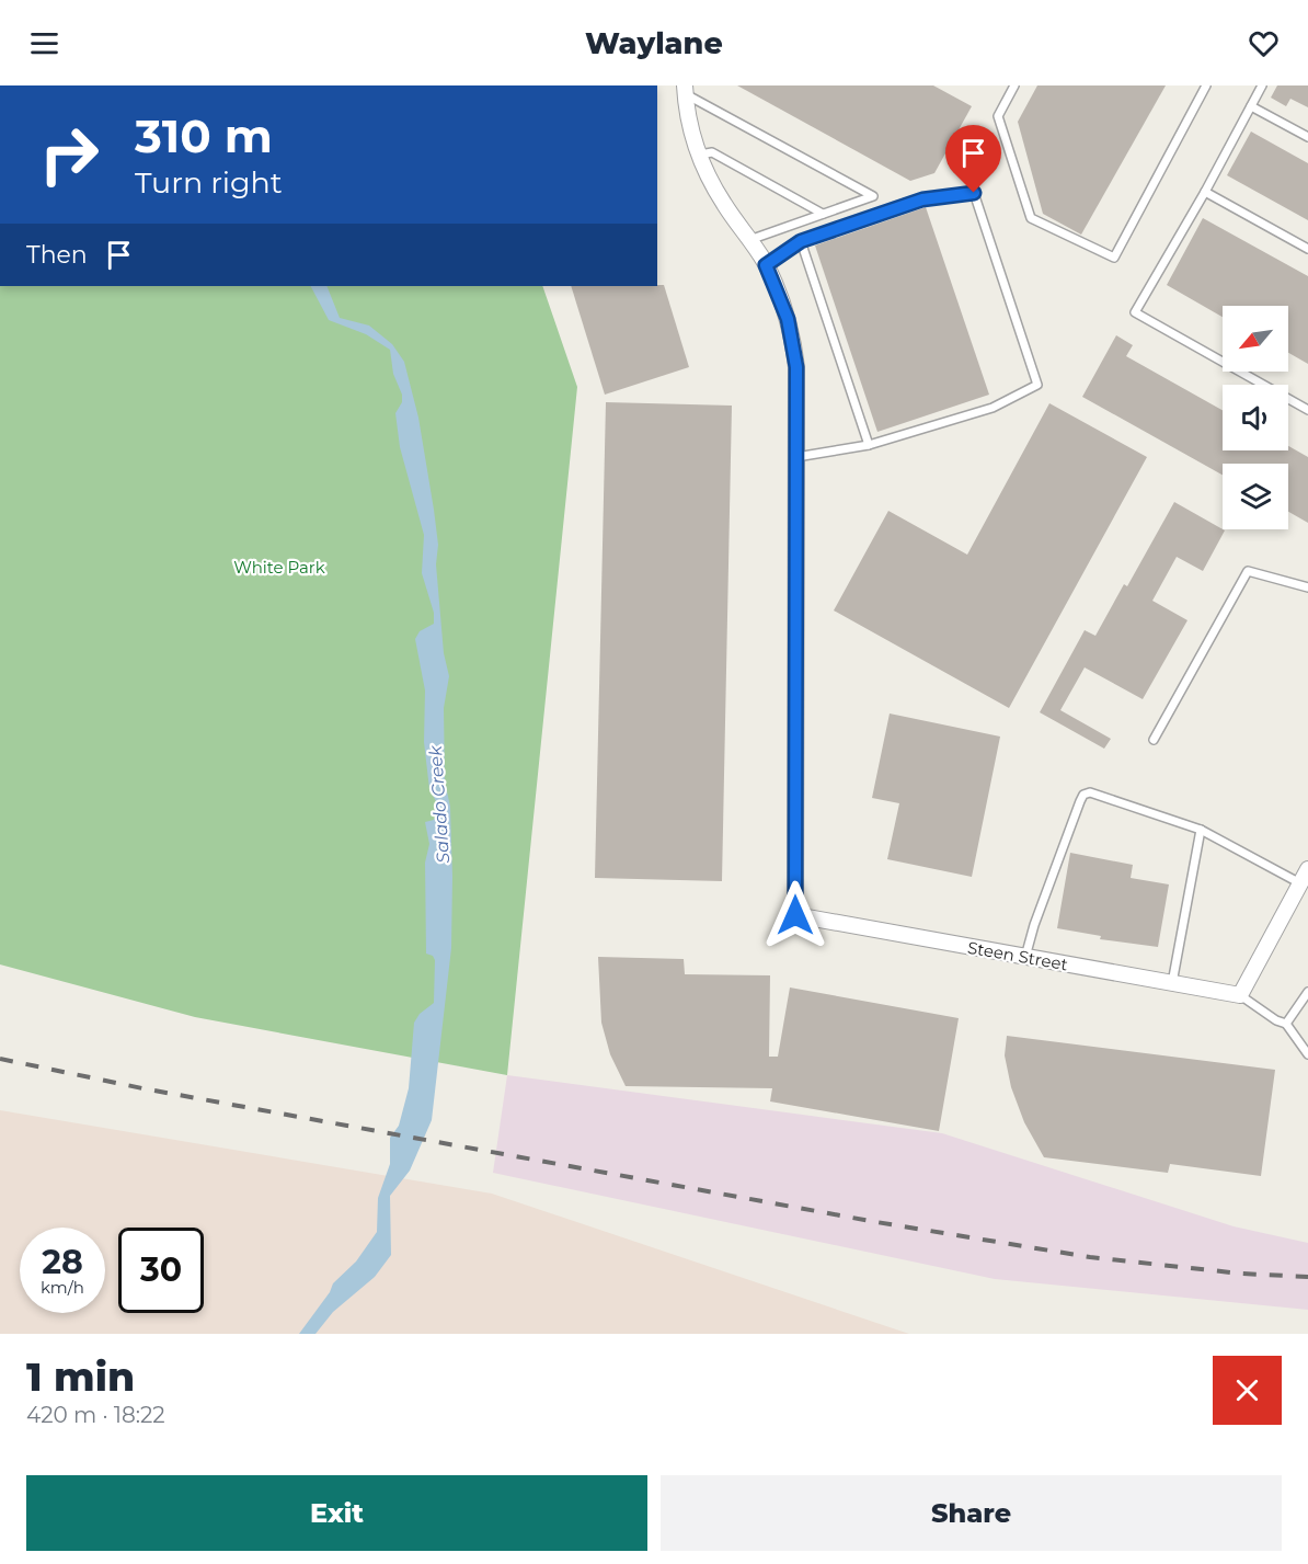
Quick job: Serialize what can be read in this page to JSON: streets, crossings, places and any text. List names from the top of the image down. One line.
{"streets":{"street":["Steen Street"]},"water":["Salado Creek"],"parks":["White Park"],"north":"bottom left","page":{"header":"Waylane","turn":["310 m","Turn right"],"then":"Then","speed":"28 km/h","limit":"30","heading":["1 min","420 m · 18:22"],"buttons":["Exit","Share"]}}
